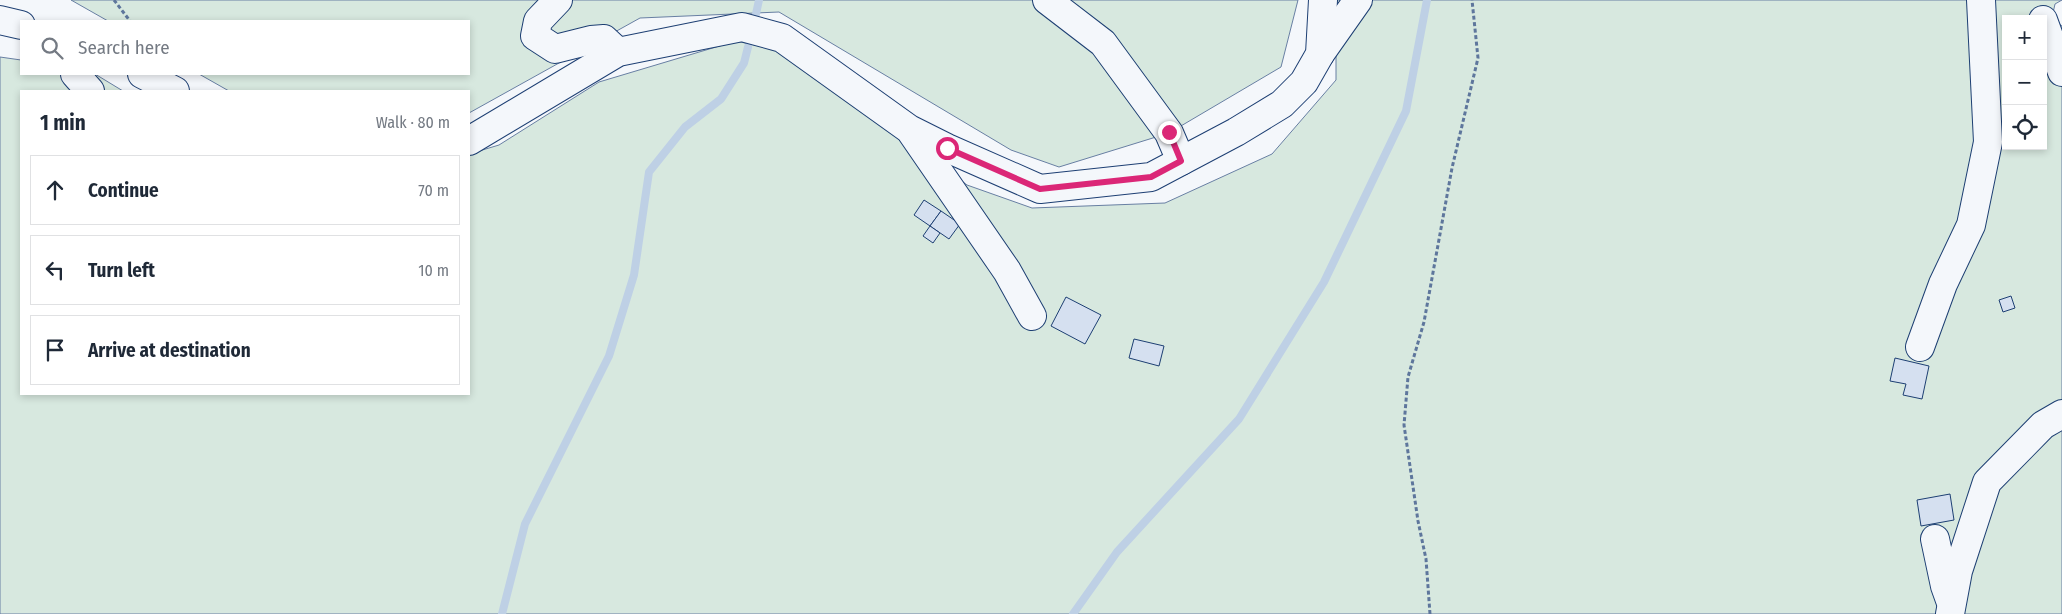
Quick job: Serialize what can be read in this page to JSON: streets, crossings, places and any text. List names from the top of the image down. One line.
{"page":{"map_buttons":["+","−"],"search":"Search here","heading":["1 min","Walk · 80 m"],"list":[["Continue","70 m"],["Turn left","10 m"],"Arrive at destination"]}}
